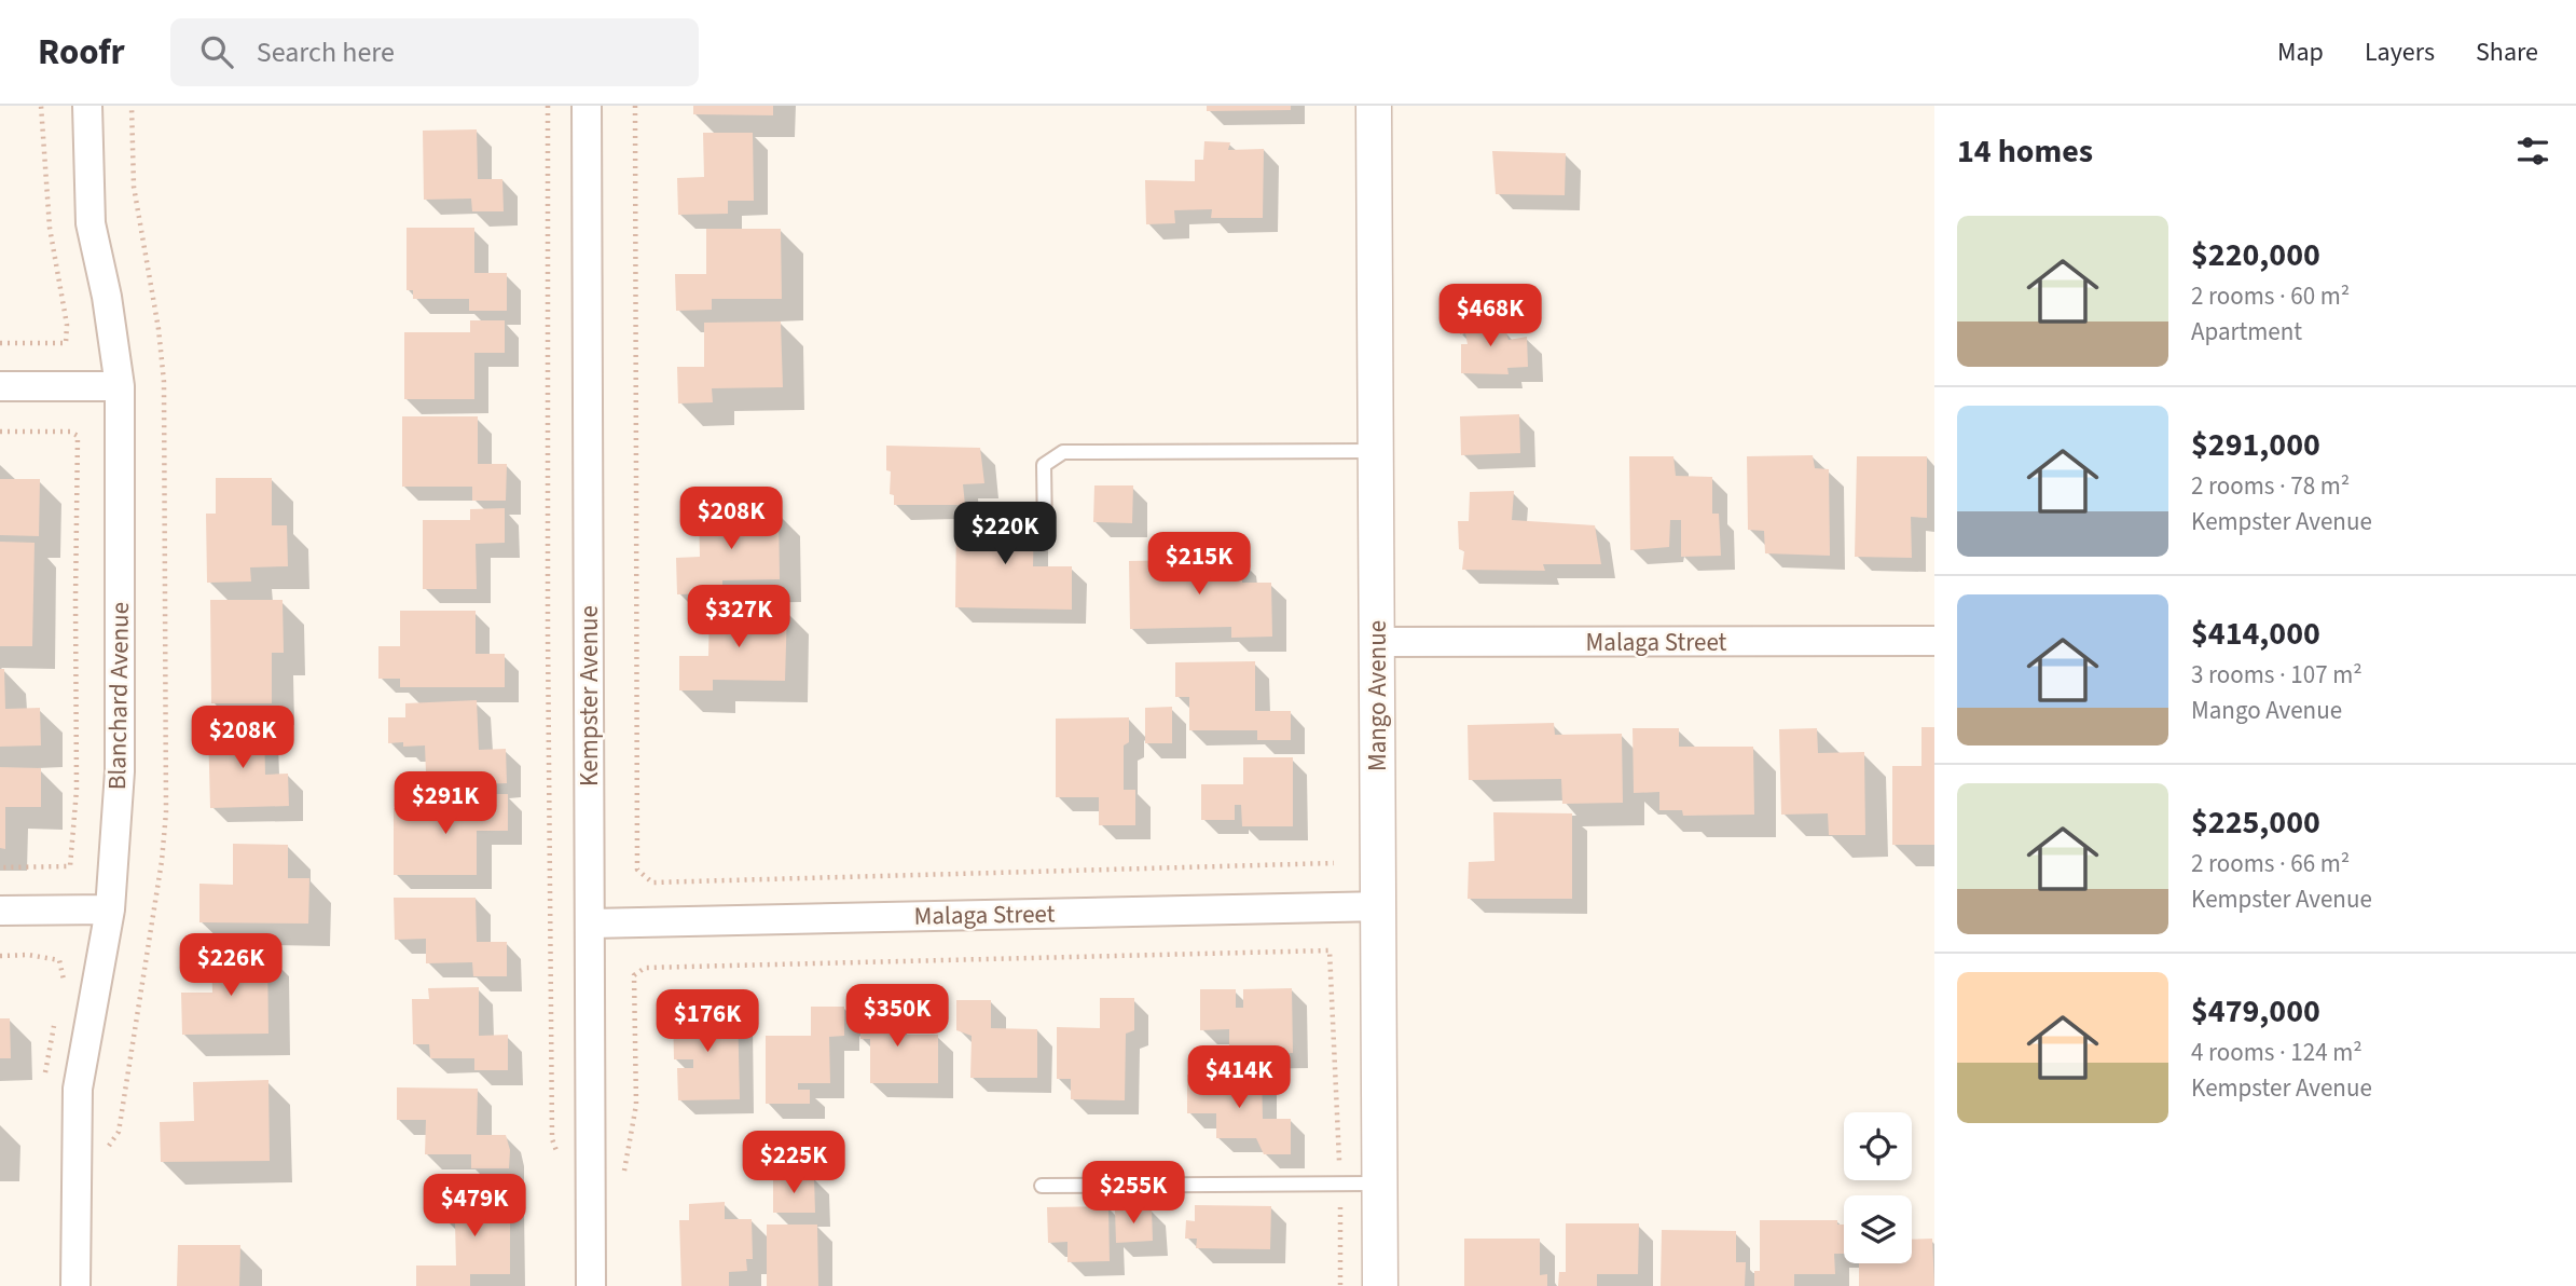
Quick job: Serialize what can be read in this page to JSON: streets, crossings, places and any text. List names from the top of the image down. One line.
{"streets":{"street":["Malaga Street","Blanchard Avenue","Kempster Avenue","Mango Avenue"]},"crossings":[["Malaga Street","Kempster Avenue"],["Malaga Street","Mango Avenue"]],"page":{"header":"Roofr","search":"Search here","nav":["Map","Layers","Share"],"heading":"14 homes","list":[{"name":"$220,000","note":"2 rooms · 60 m² · Apartment"},{"name":"$291,000","note":"2 rooms · 78 m² · Kempster Avenue"},{"name":"$414,000","note":"3 rooms · 107 m² · Mango Avenue"},{"name":"$225,000","note":"2 rooms · 66 m² · Kempster Avenue"},{"name":"$479,000","note":"4 rooms · 124 m² · Kempster Avenue"}],"price":["$468K","$208K","$220K","$215K","$327K","$208K","$291K","$226K","$350K","$176K","$414K","$225K","$255K","$479K"]}}
